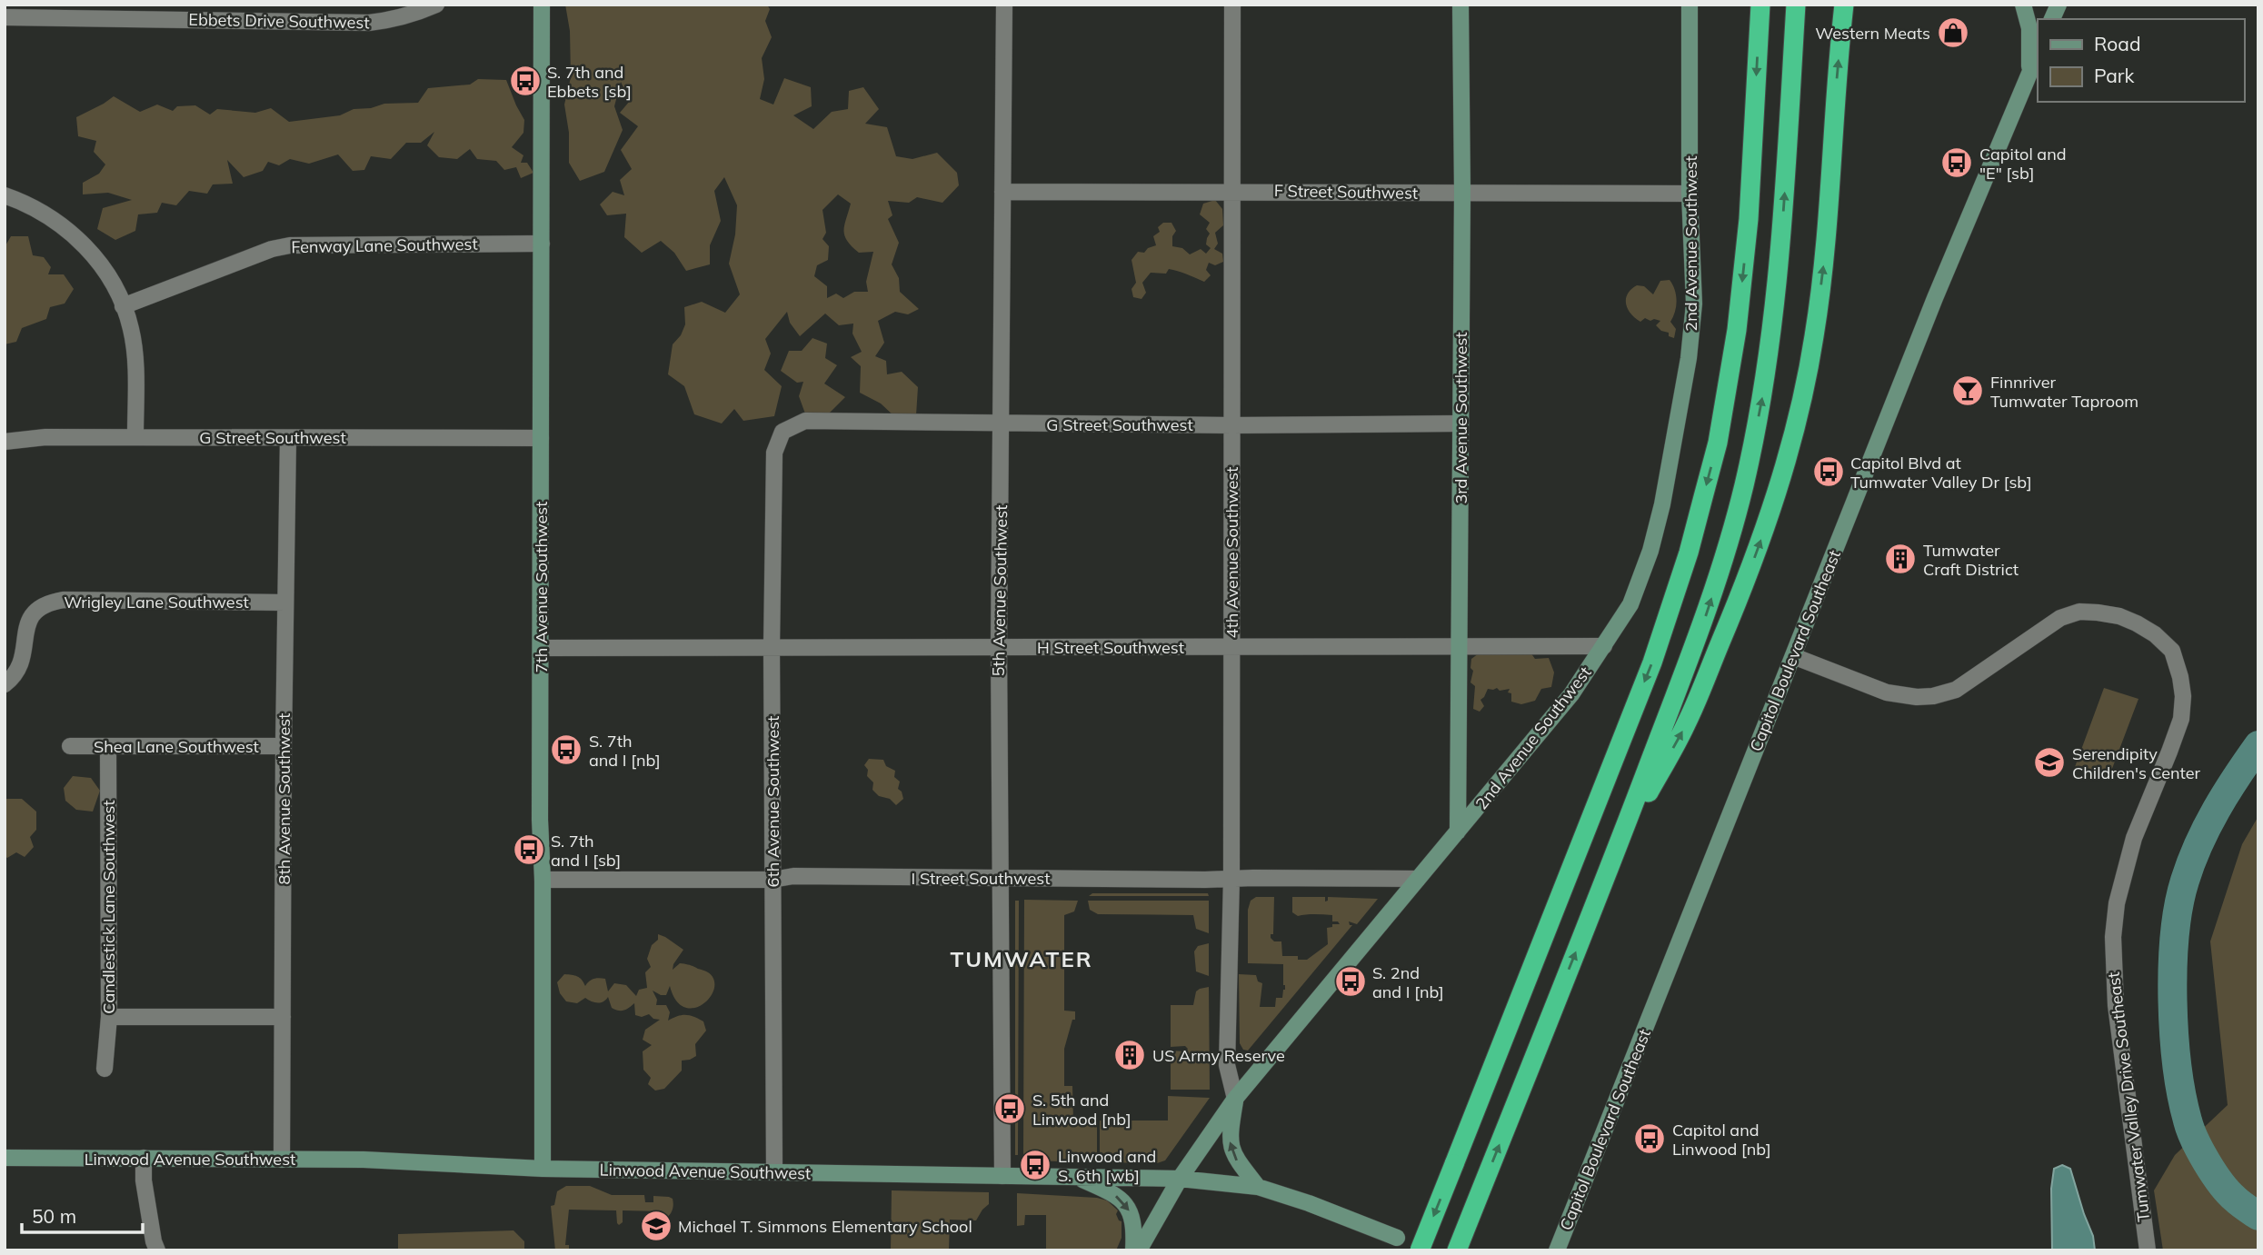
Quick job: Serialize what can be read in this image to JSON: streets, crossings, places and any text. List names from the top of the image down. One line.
{"streets":{"street":["Ebbets Drive Southwest","F Street Southwest","2nd Avenue Southwest","Fenway Lane Southwest","3rd Avenue Southwest","G Street Southwest","4th Avenue Southwest","7th Avenue Southwest","5th Avenue Southwest","Wrigley Lane Southwest","H Street Southwest","Capitol Boulevard Southeast","Shea Lane Southwest","8th Avenue Southwest","6th Avenue Southwest","I Street Southwest","Candlestick Lane Southwest","Tumwater Valley Drive Southeast","Linwood Avenue Southwest"]},"crossings":[["F Street Southwest","2nd Avenue Southwest"],["F Street Southwest","3rd Avenue Southwest"],["F Street Southwest","4th Avenue Southwest"],["F Street Southwest","5th Avenue Southwest"],["2nd Avenue Southwest","3rd Avenue Southwest"],["2nd Avenue Southwest","4th Avenue Southwest"],["2nd Avenue Southwest","H Street Southwest"],["2nd Avenue Southwest","I Street Southwest"],["2nd Avenue Southwest","Linwood Avenue Southwest"],["Fenway Lane Southwest","7th Avenue Southwest"],["3rd Avenue Southwest","G Street Southwest"],["3rd Avenue Southwest","H Street Southwest"],["G Street Southwest","4th Avenue Southwest"],["G Street Southwest","7th Avenue Southwest"],["G Street Southwest","5th Avenue Southwest"],["G Street Southwest","8th Avenue Southwest"],["G Street Southwest","6th Avenue Southwest"],["4th Avenue Southwest","H Street Southwest"],["4th Avenue Southwest","I Street Southwest"],["7th Avenue Southwest","H Street Southwest"],["7th Avenue Southwest","I Street Southwest"],["7th Avenue Southwest","Linwood Avenue Southwest"],["5th Avenue Southwest","H Street Southwest"],["5th Avenue Southwest","I Street Southwest"],["5th Avenue Southwest","Linwood Avenue Southwest"],["Wrigley Lane Southwest","8th Avenue Southwest"],["H Street Southwest","6th Avenue Southwest"],["Capitol Boulevard Southeast","Tumwater Valley Drive Southeast"],["Shea Lane Southwest","8th Avenue Southwest"],["Shea Lane Southwest","Candlestick Lane Southwest"],["8th Avenue Southwest","Linwood Avenue Southwest"],["6th Avenue Southwest","I Street Southwest"],["6th Avenue Southwest","Linwood Avenue Southwest"]],"districts":["TUMWATER"],"places":{"shop":["Western Meats"],"bus stop":["S. 7th and Ebbets [sb]","Capitol and \"E\" [sb]","Capitol Blvd at Tumwater Valley Dr [sb]","S. 7th and I [nb]","S. 7th and I [sb]","S. 2nd and I [nb]","S. 5th and Linwood [nb]","Capitol and Linwood [nb]","Linwood and S. 6th [wb]"],"bar":["Finnriver Tumwater Taproom"],"building":["Tumwater Craft District","US Army Reserve"],"school or university":["Serendipity Children's Center","Michael T. Simmons Elementary School"]},"legend":["Road","Park"],"scale_bar":"50 m"}
